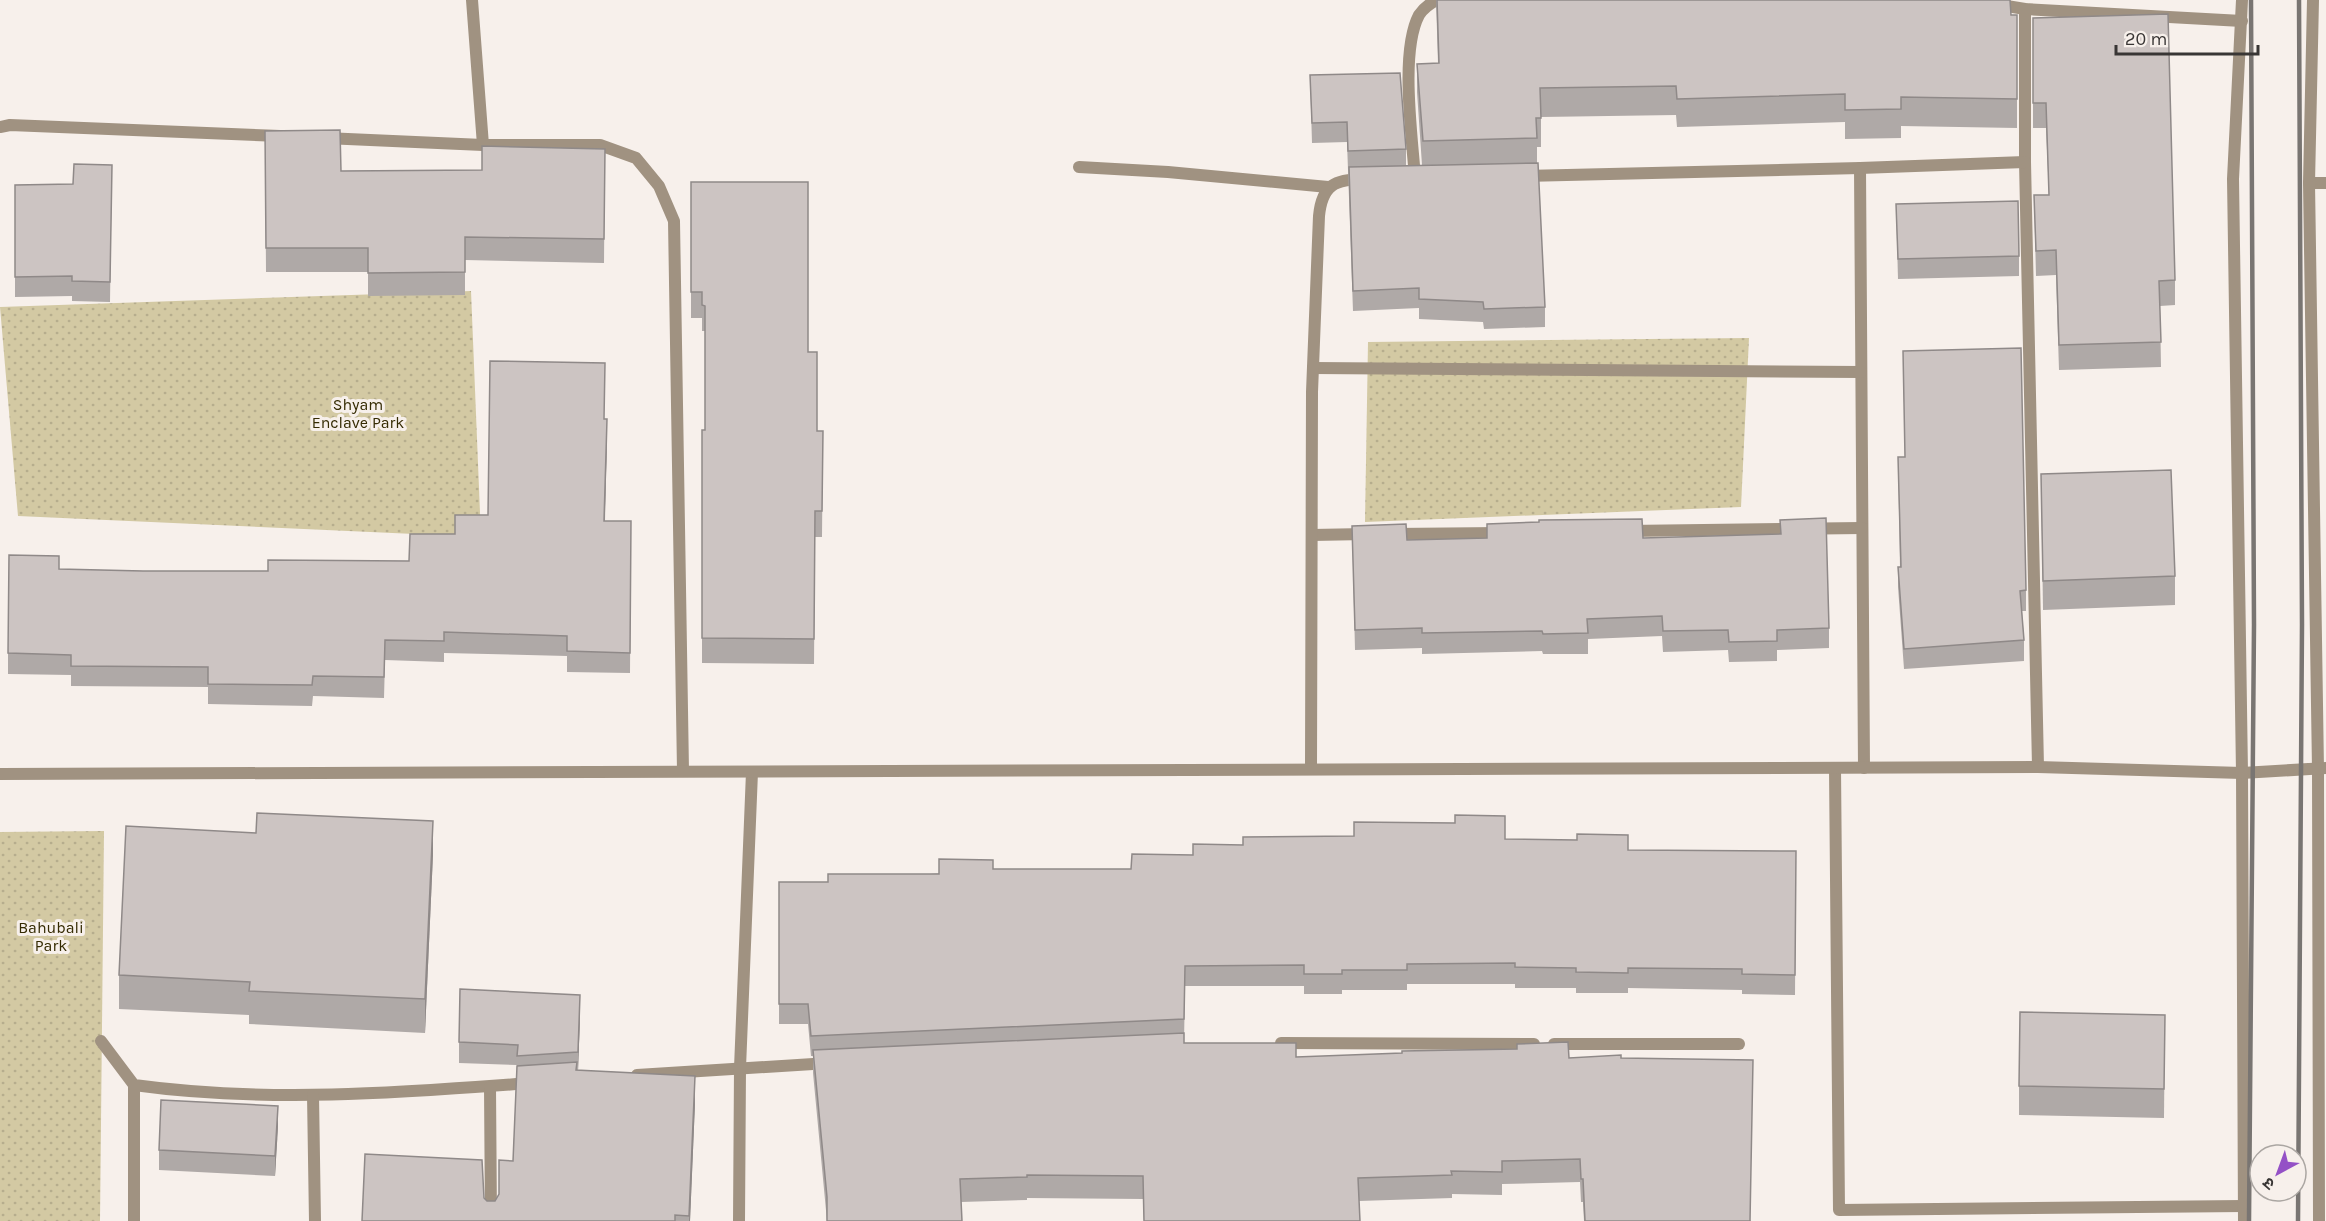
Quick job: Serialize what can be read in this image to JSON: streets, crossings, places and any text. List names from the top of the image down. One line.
{"parks":["Shyam Enclave Park","Bahubali Park"],"scale_bar":"20 m","north":"bottom left"}
